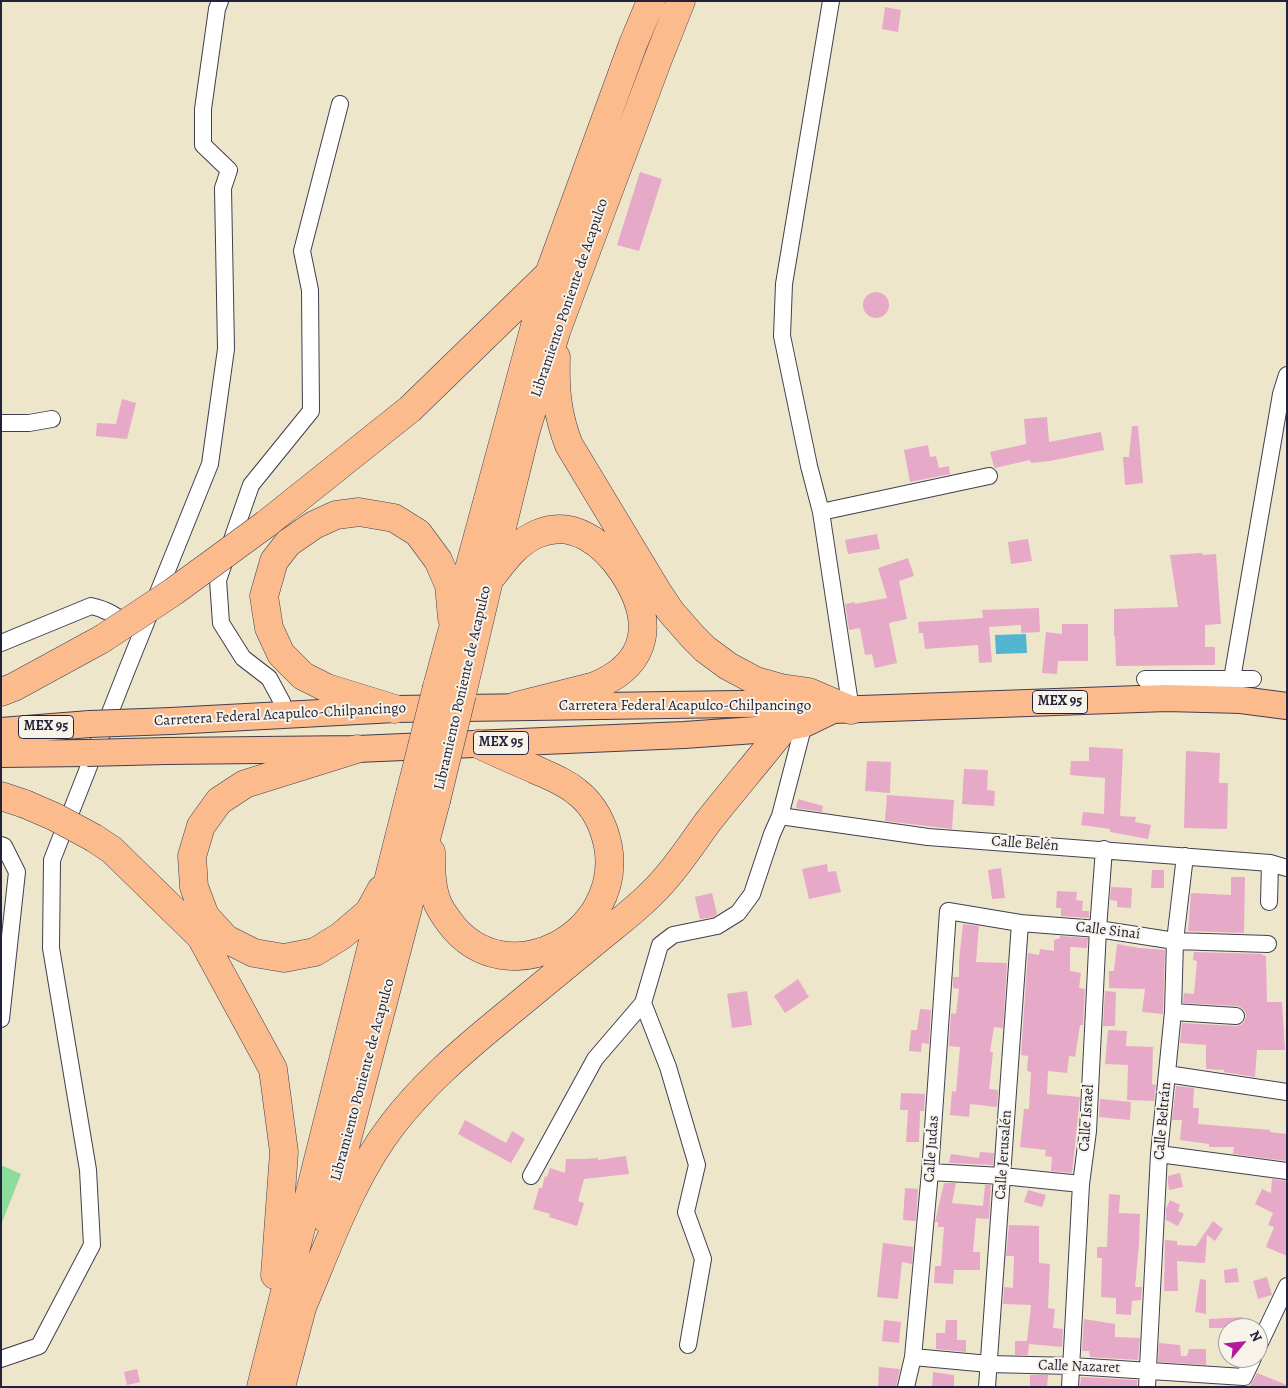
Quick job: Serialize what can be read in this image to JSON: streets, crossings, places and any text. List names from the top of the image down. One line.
{"streets":{"highway":["Libramiento Poniente de Acapulco"],"main road":["MEX 95","Carretera Federal Acapulco-Chilpancingo"],"street":["Calle Belén","Calle Sinaí","Calle Israel","Calle Beltrán","Calle Judas","Calle Jerusalén","Calle Nazaret"]},"crossings":[["MEX 95","Carretera Federal Acapulco-Chilpancingo"],["Calle Belén","Calle Israel"],["Calle Belén","Calle Beltrán"],["Calle Sinaí","Calle Israel"],["Calle Sinaí","Calle Beltrán"],["Calle Sinaí","Calle Judas"],["Calle Sinaí","Calle Jerusalén"],["Calle Israel","Calle Nazaret"],["Calle Beltrán","Calle Nazaret"],["Calle Judas","Calle Nazaret"],["Calle Jerusalén","Calle Nazaret"]],"north":"top right"}
